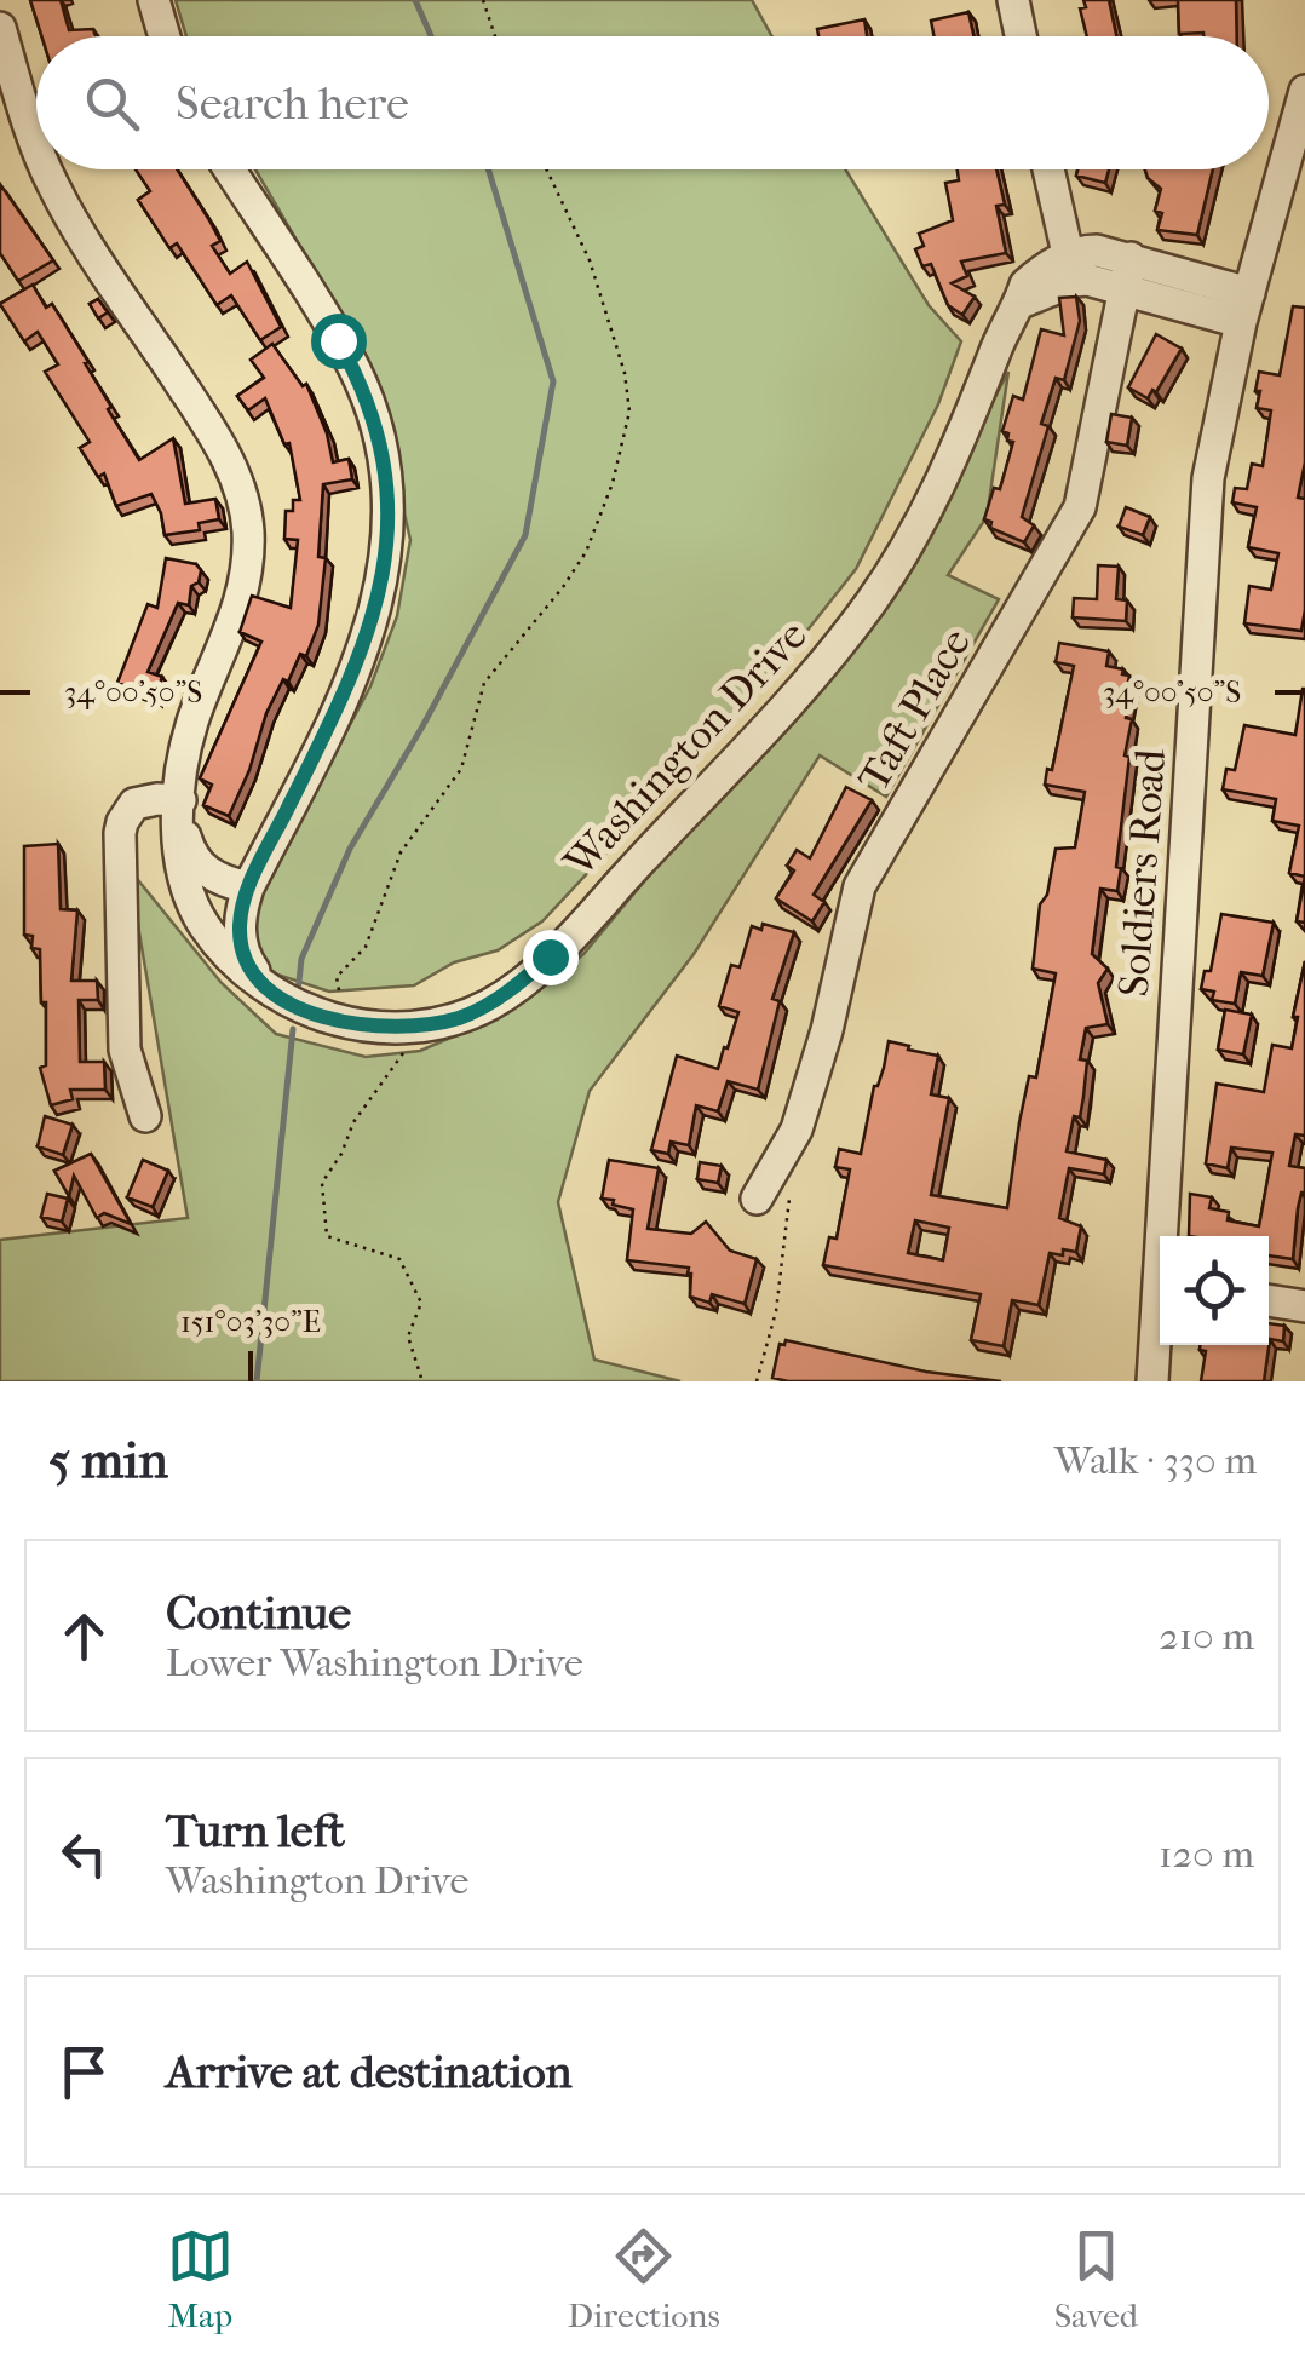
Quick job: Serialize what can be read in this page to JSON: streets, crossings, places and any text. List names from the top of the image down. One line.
{"streets":{"street":["Taft Place","Washington Drive","Soldiers Road"]},"page":{"search":"Search here","heading":["5 min","Walk · 330 m"],"list":[["Continue","Lower Washington Drive","210 m"],["Turn left","Washington Drive","120 m"],"Arrive at destination"],"nav":["Map","Directions","Saved"]},"coordinates":["34°00'50\"S","151°03'30\"E"]}
